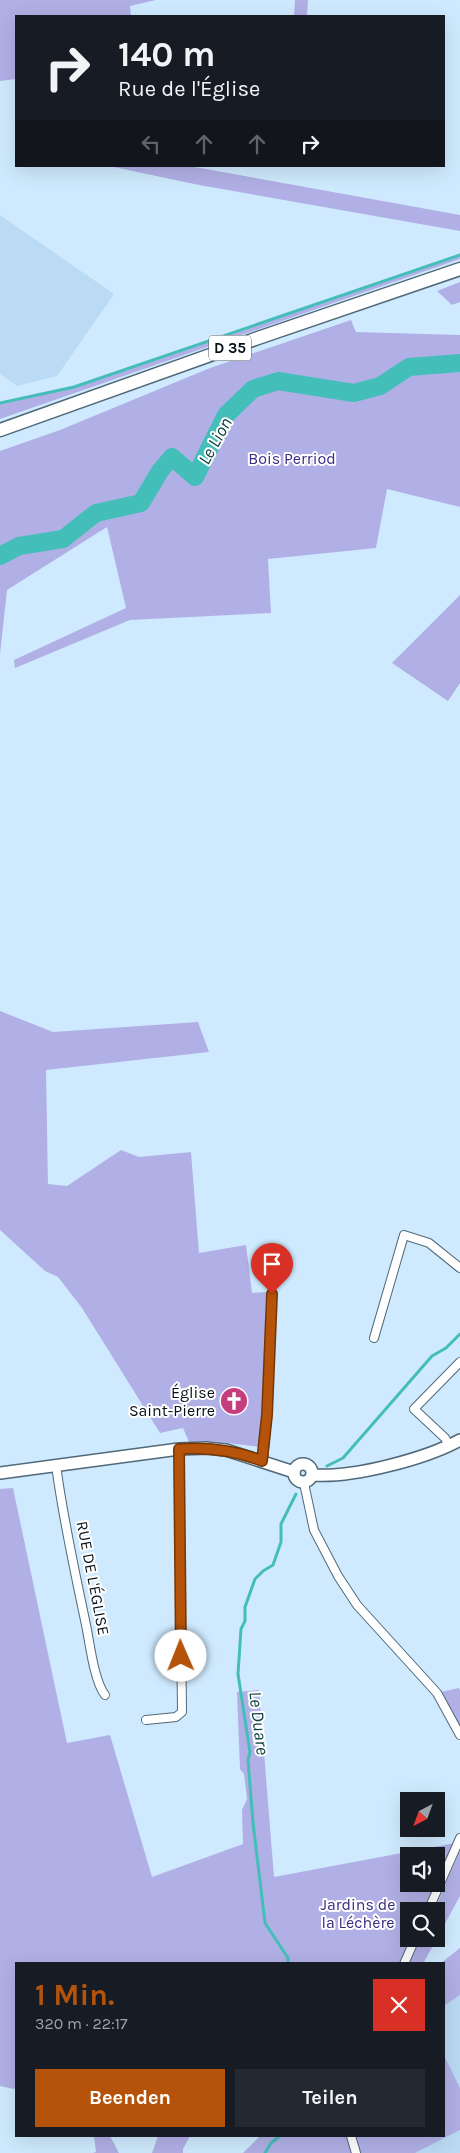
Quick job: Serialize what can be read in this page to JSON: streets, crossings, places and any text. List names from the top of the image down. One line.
{"streets":{"main road":["D 35"],"street":["RUE DE L'ÉGLISE"]},"water":["Le Lion","Le Duare"],"parks":["Bois Perriod","Jardins de la Léchère"],"places":{"church":["Église Saint-Pierre"]},"north":"bottom left","page":{"turn":["140 m","Rue de l'Église"],"heading":["1 Min.","320 m · 22:17"],"buttons":["Beenden","Teilen"]}}
